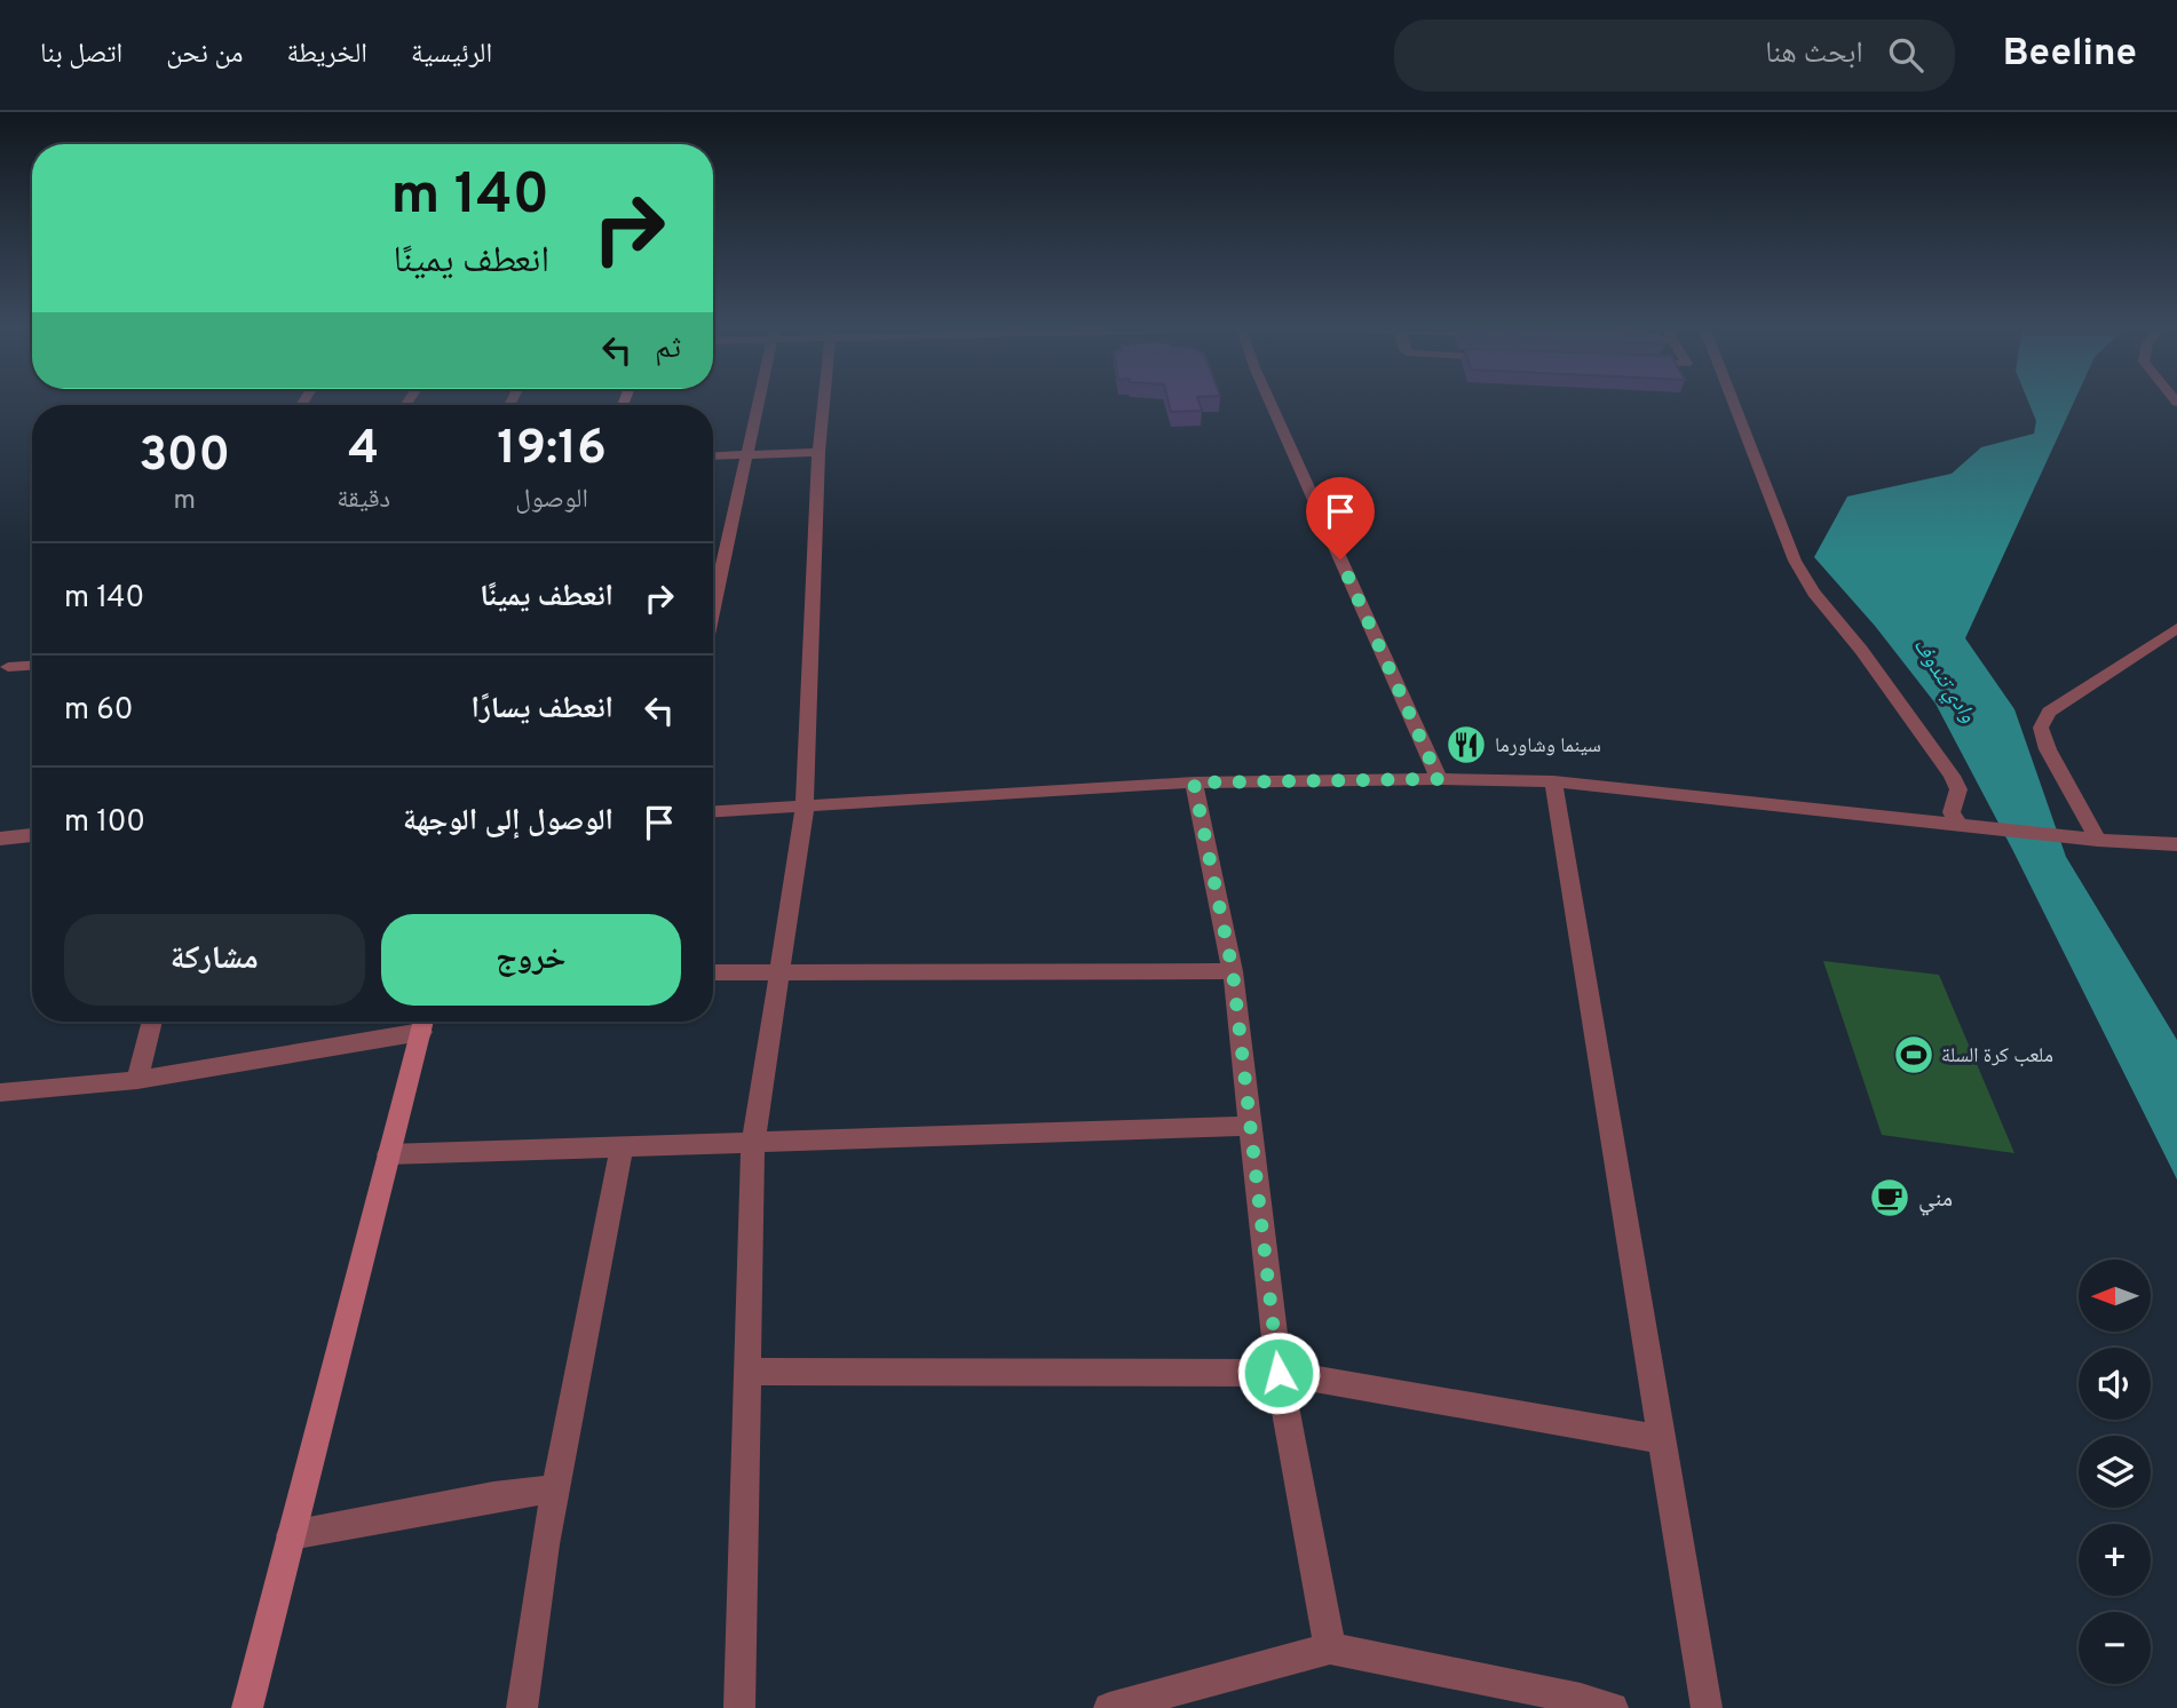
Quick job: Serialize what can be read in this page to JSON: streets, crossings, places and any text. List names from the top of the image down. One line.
{"water":["وادي تندوف"],"places":{"restaurant":["سينما وشاورما"],"sports":["ملعب كرة السلة"],"cafe":["مني"]},"north":"left","page":{"header":"Beeline","search":"ابحث هنا","nav":["الرئيسية","الخريطة","من نحن","اتصل بنا"],"turn":["140 m","انعطف يمينًا"],"then":"ثم","eta":["19:16","الوصول","4","دقيقة","300","m"],"list":[{"name":"انعطف يمينًا","value":"140 m"},{"name":"انعطف يسارًا","value":"60 m"},{"name":"الوصول إلى الوجهة","value":"100 m"}],"buttons":["خروج","مشاركة"],"map_buttons":["+","−"]}}
